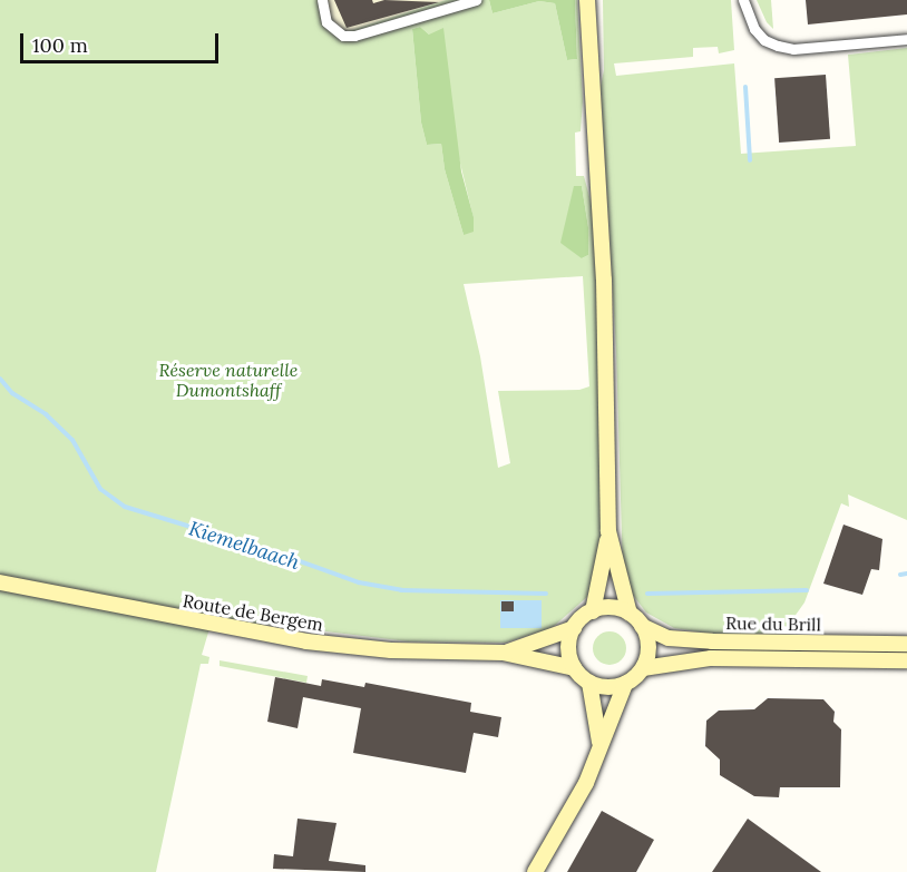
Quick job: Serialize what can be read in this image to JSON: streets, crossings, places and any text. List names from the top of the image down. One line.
{"streets":{"main road":["Route de Bergem","Rue du Brill"]},"crossings":[["Route de Bergem","Rue du Brill"]],"water":["Kiemelbaach"],"parks":["Réserve naturelle Dumontshaff"],"scale_bar":"100 m"}
